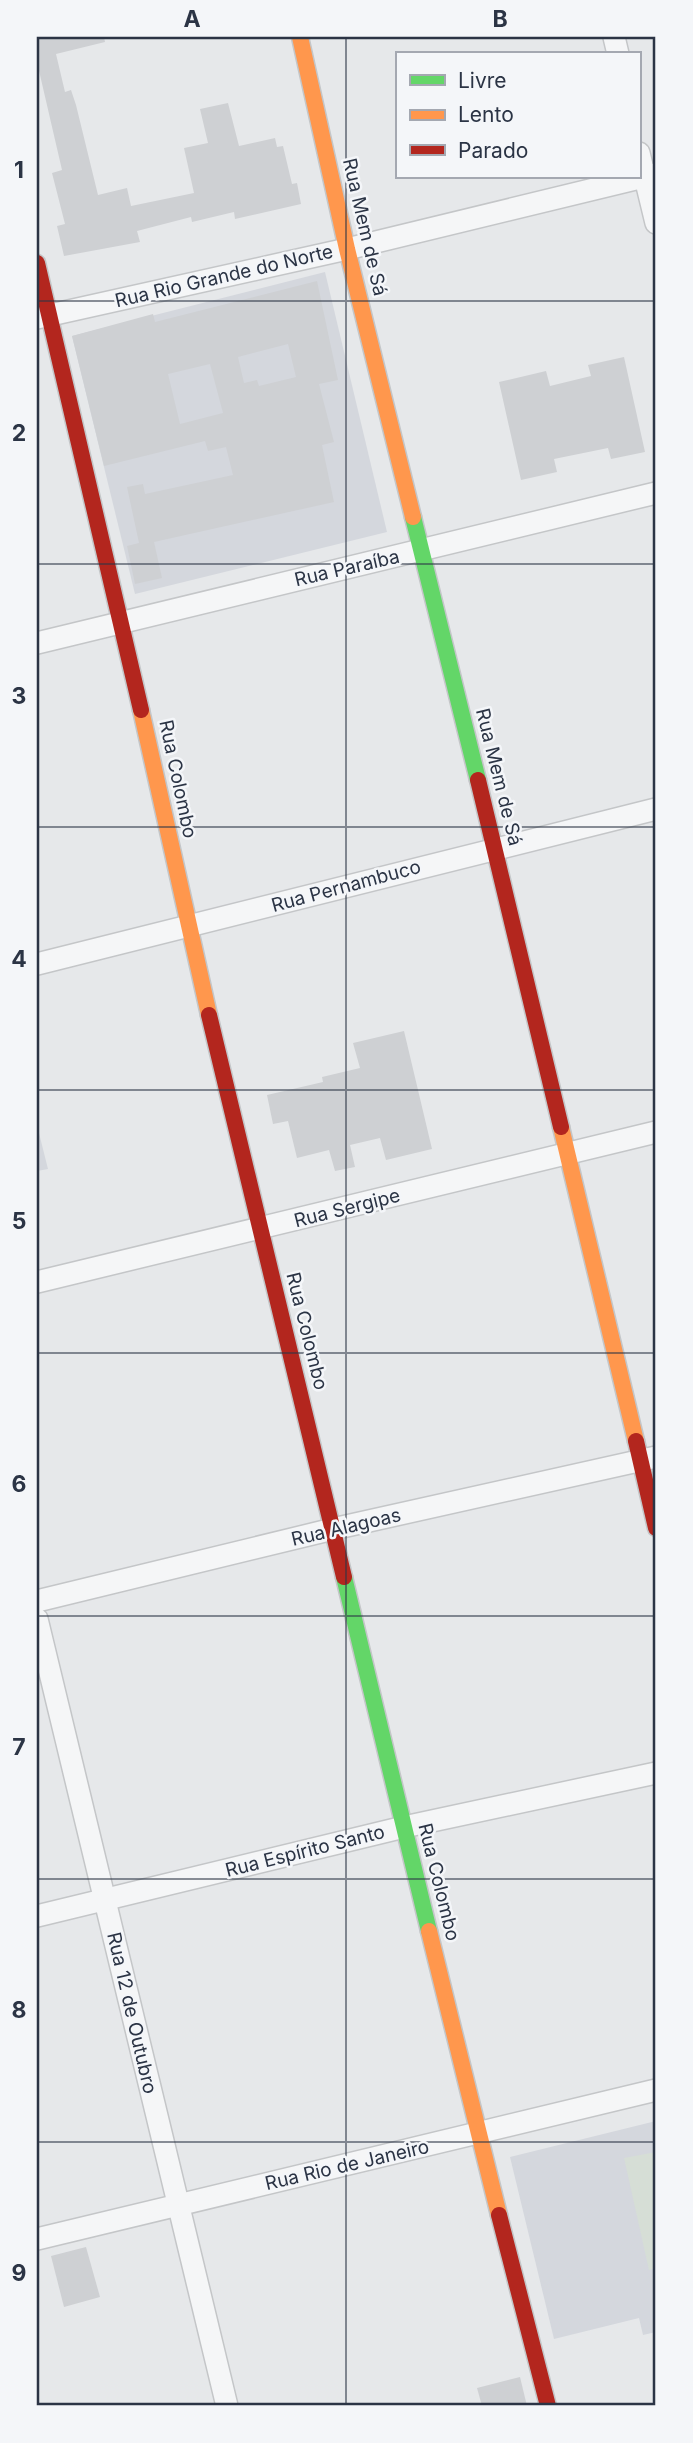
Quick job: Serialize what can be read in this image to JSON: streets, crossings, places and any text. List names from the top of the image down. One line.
{"streets":{"street":["Rua Mem de Sá","Rua Rio Grande do Norte","Rua Paraíba","Rua Colombo","Rua Pernambuco","Rua Sergipe","Rua Alagoas","Rua Espírito Santo","Rua 12 de Outubro","Rua Rio de Janeiro"]},"crossings":[["Rua Mem de Sá","Rua Rio Grande do Norte"],["Rua Mem de Sá","Rua Paraíba"],["Rua Mem de Sá","Rua Pernambuco"],["Rua Mem de Sá","Rua Sergipe"],["Rua Mem de Sá","Rua Alagoas"],["Rua Rio Grande do Norte","Rua Colombo"],["Rua Paraíba","Rua Colombo"],["Rua Colombo","Rua Pernambuco"],["Rua Colombo","Rua Sergipe"],["Rua Colombo","Rua Alagoas"],["Rua Colombo","Rua Espírito Santo"],["Rua Colombo","Rua Rio de Janeiro"],["Rua Espírito Santo","Rua 12 de Outubro"],["Rua 12 de Outubro","Rua Rio de Janeiro"]],"legend":["Livre","Lento","Parado"],"grid":{"columns":["A","B"],"rows":["1","2","3","4","5","6","7","8","9"]}}
